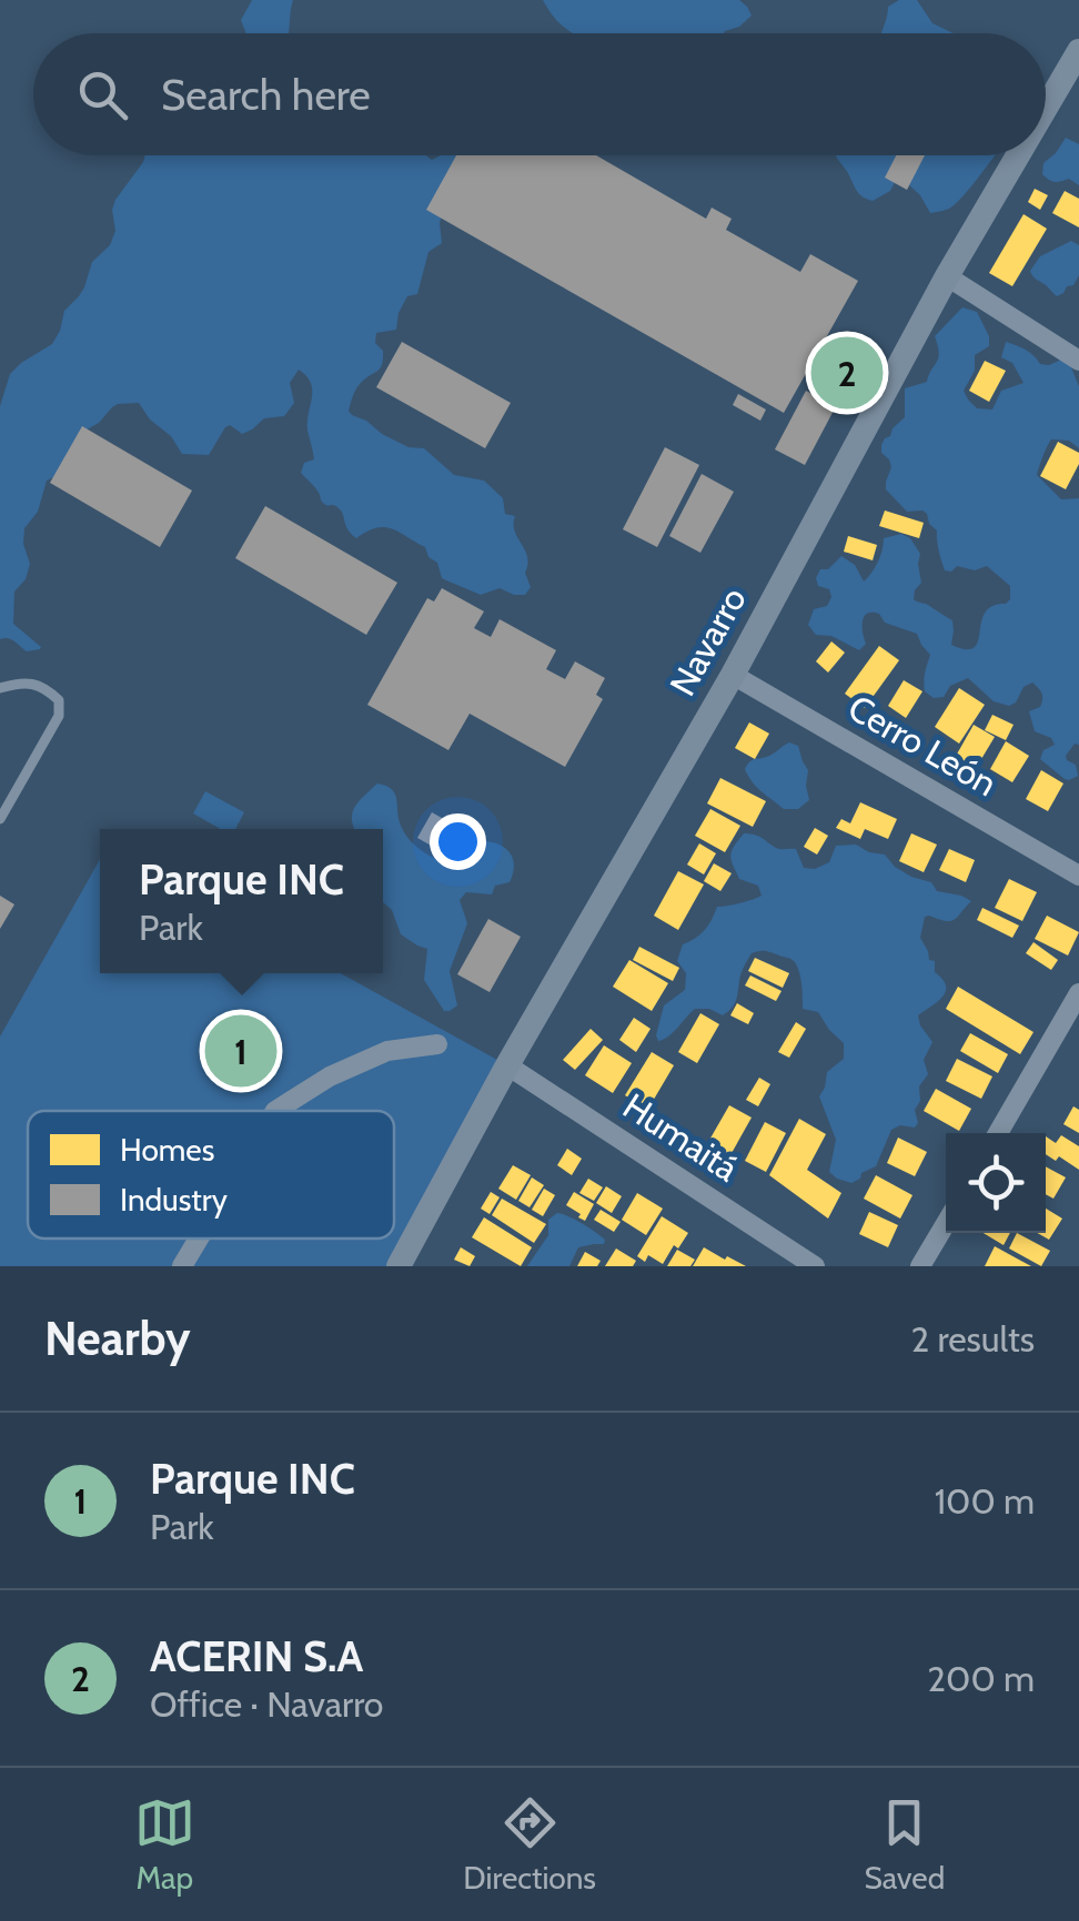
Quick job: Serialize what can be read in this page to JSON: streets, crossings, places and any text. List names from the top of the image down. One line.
{"streets":{"street":["Navarro","Cerro León","Humaitá"]},"crossings":[["Navarro","Cerro León"],["Navarro","Humaitá"]],"legend":["Homes","Industry"],"page":{"search":"Search here","pins":["2","1"],"popup":["Parque INC","Park"],"heading":["Nearby","2 results"],"list":[{"mark":"1","name":"Parque INC","note":"Park","value":"100 m"},{"mark":"2","name":"ACERIN S.A","note":"Office · Navarro","value":"200 m"}],"nav":["Map","Directions","Saved"]}}
